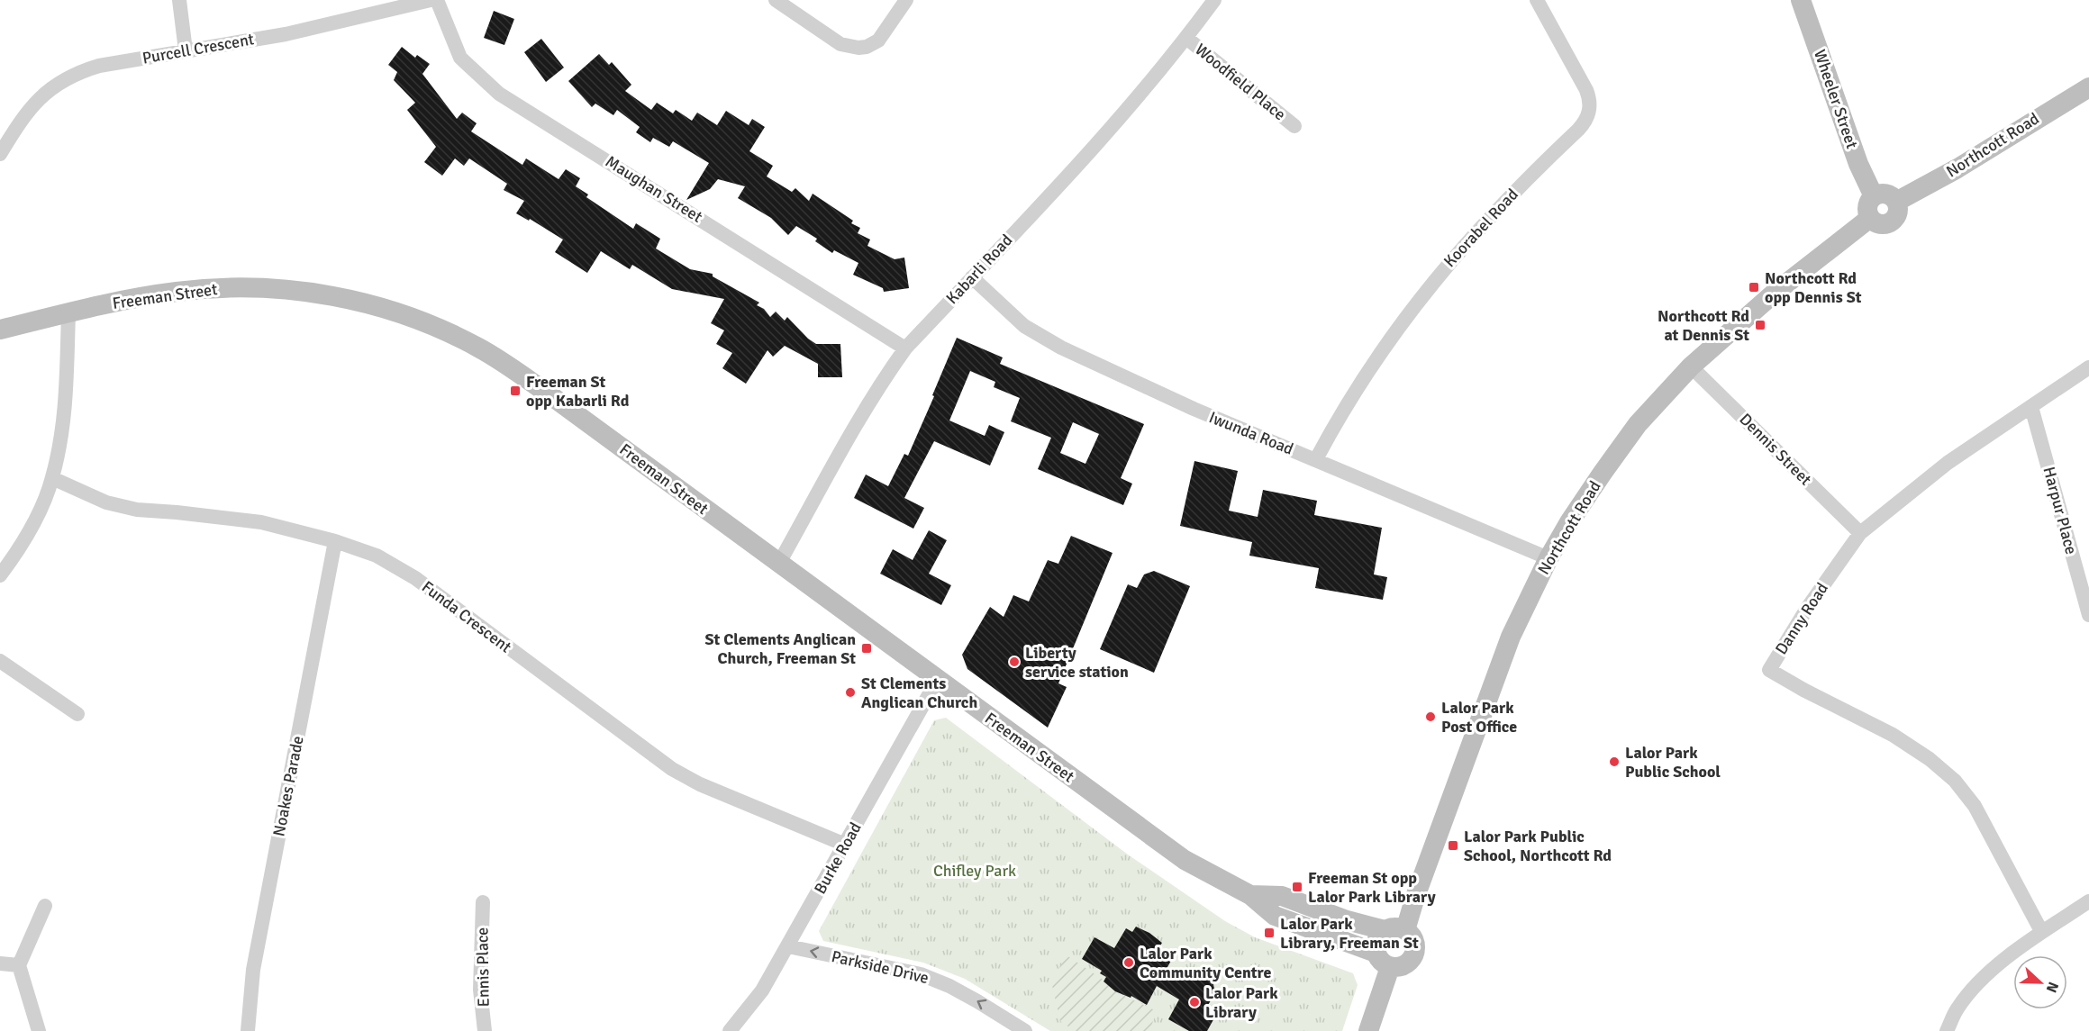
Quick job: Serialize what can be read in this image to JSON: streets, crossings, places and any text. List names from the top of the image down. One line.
{"streets":{"street":["Purcell Crescent","Woodfield Place","Wheeler Street","Northcott Road","Maughan Street","Koorabel Road","Kabarli Road","Freeman Street","Iwunda Road","Dennis Street","Harpur Place","Funda Crescent","Danny Road","Noakes Parade","Burke Road","Ennis Place","Parkside Drive"]},"crossings":[["Woodfield Place","Kabarli Road"],["Wheeler Street","Northcott Road"],["Northcott Road","Freeman Street"],["Northcott Road","Iwunda Road"],["Northcott Road","Dennis Street"],["Maughan Street","Kabarli Road"],["Koorabel Road","Iwunda Road"],["Kabarli Road","Freeman Street"],["Kabarli Road","Iwunda Road"],["Freeman Street","Burke Road"],["Dennis Street","Danny Road"],["Harpur Place","Danny Road"],["Funda Crescent","Noakes Parade"],["Funda Crescent","Burke Road"],["Burke Road","Parkside Drive"]],"one_way":["Parkside Drive"],"parks":["Chifley Park"],"places":{"transit":["Northcott Rd opp Dennis St","Northcott Rd at Dennis St","Freeman St opp Kabarli Rd","St Clements Anglican Church, Freeman St","Lalor Park Public School, Northcott Rd","Freeman St opp Lalor Park Library","Lalor Park Library, Freeman St"],"other":["Liberty service station","St Clements Anglican Church","Lalor Park Post Office","Lalor Park Public School","Lalor Park Community Centre","Lalor Park Library"]},"north":"right"}
